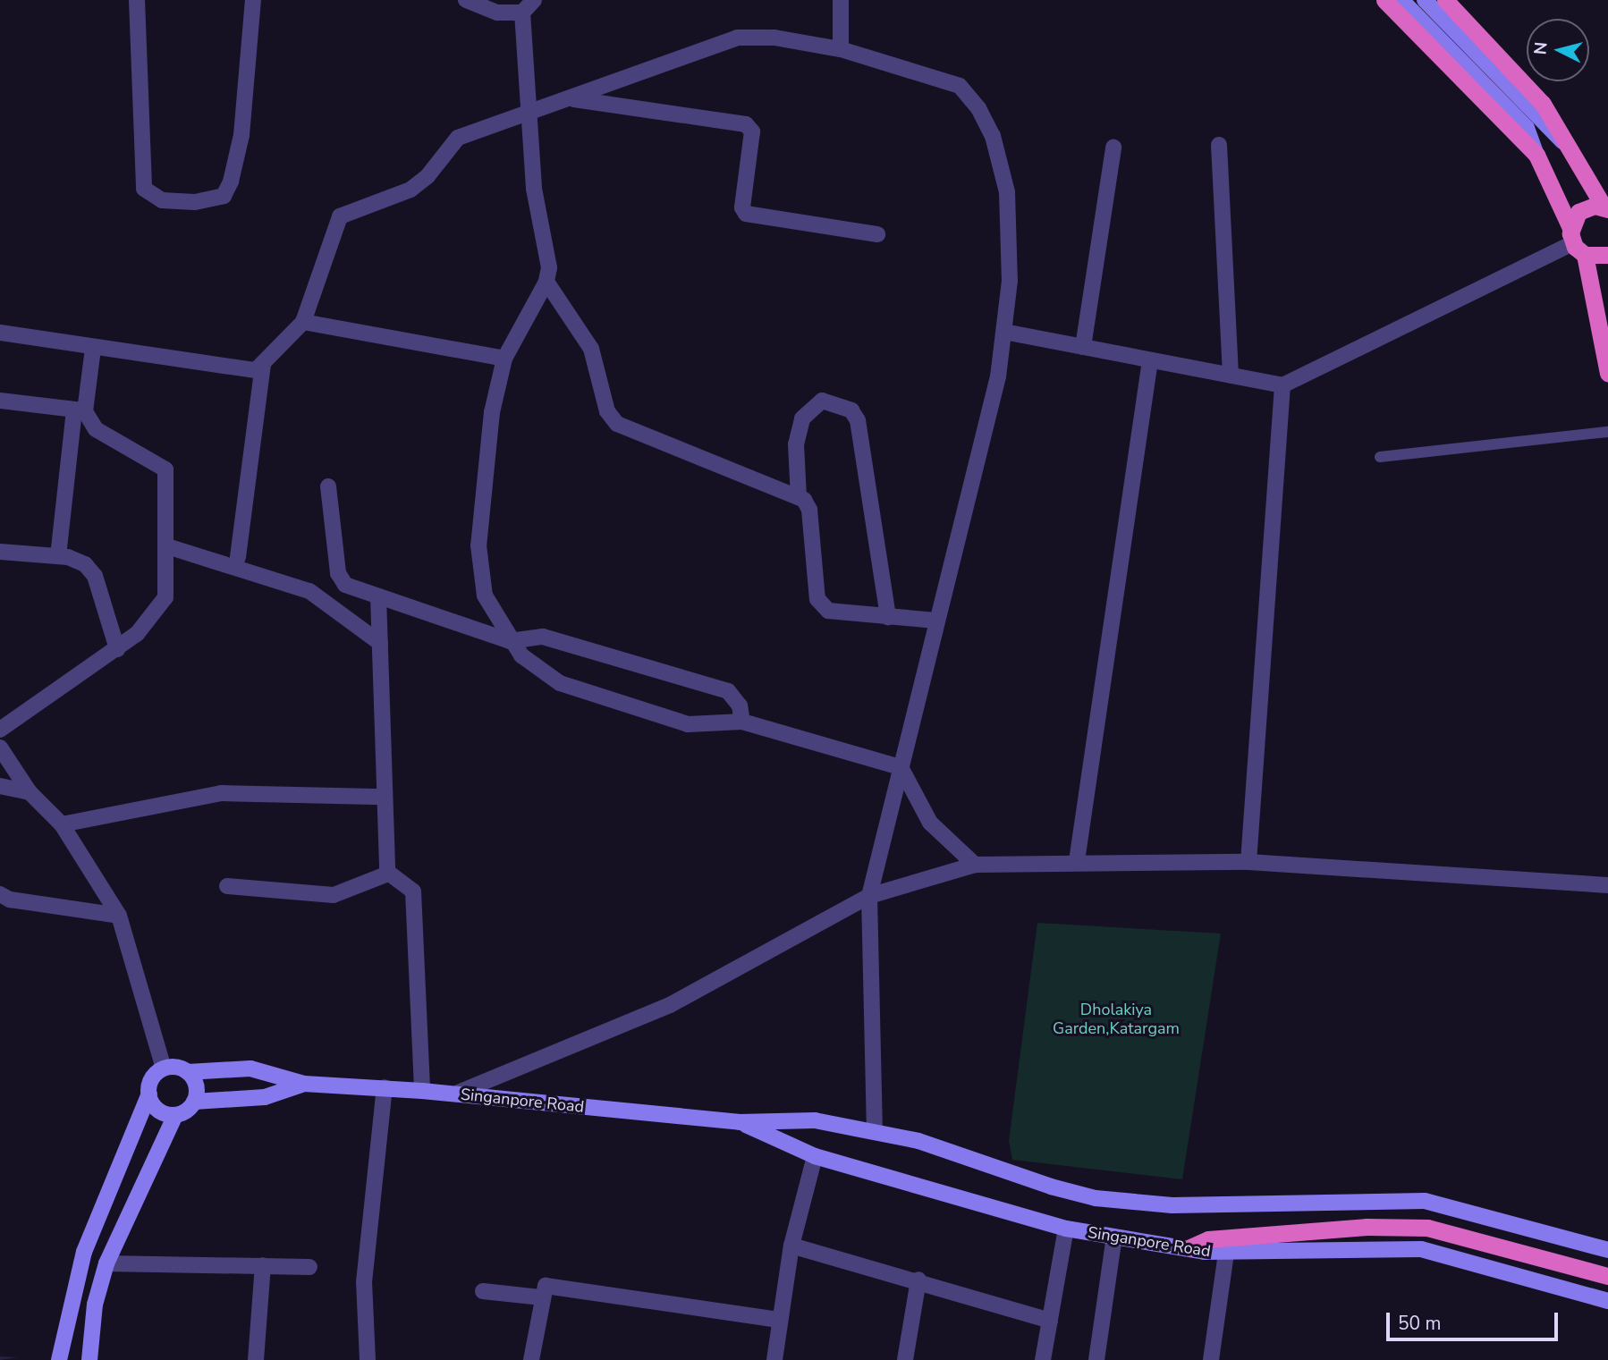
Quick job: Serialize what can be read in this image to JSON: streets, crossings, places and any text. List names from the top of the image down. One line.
{"streets":{"main road":["Singanpore Road"]},"parks":["Dholakiya Garden,Katargam"],"scale_bar":"50 m","north":"left"}
